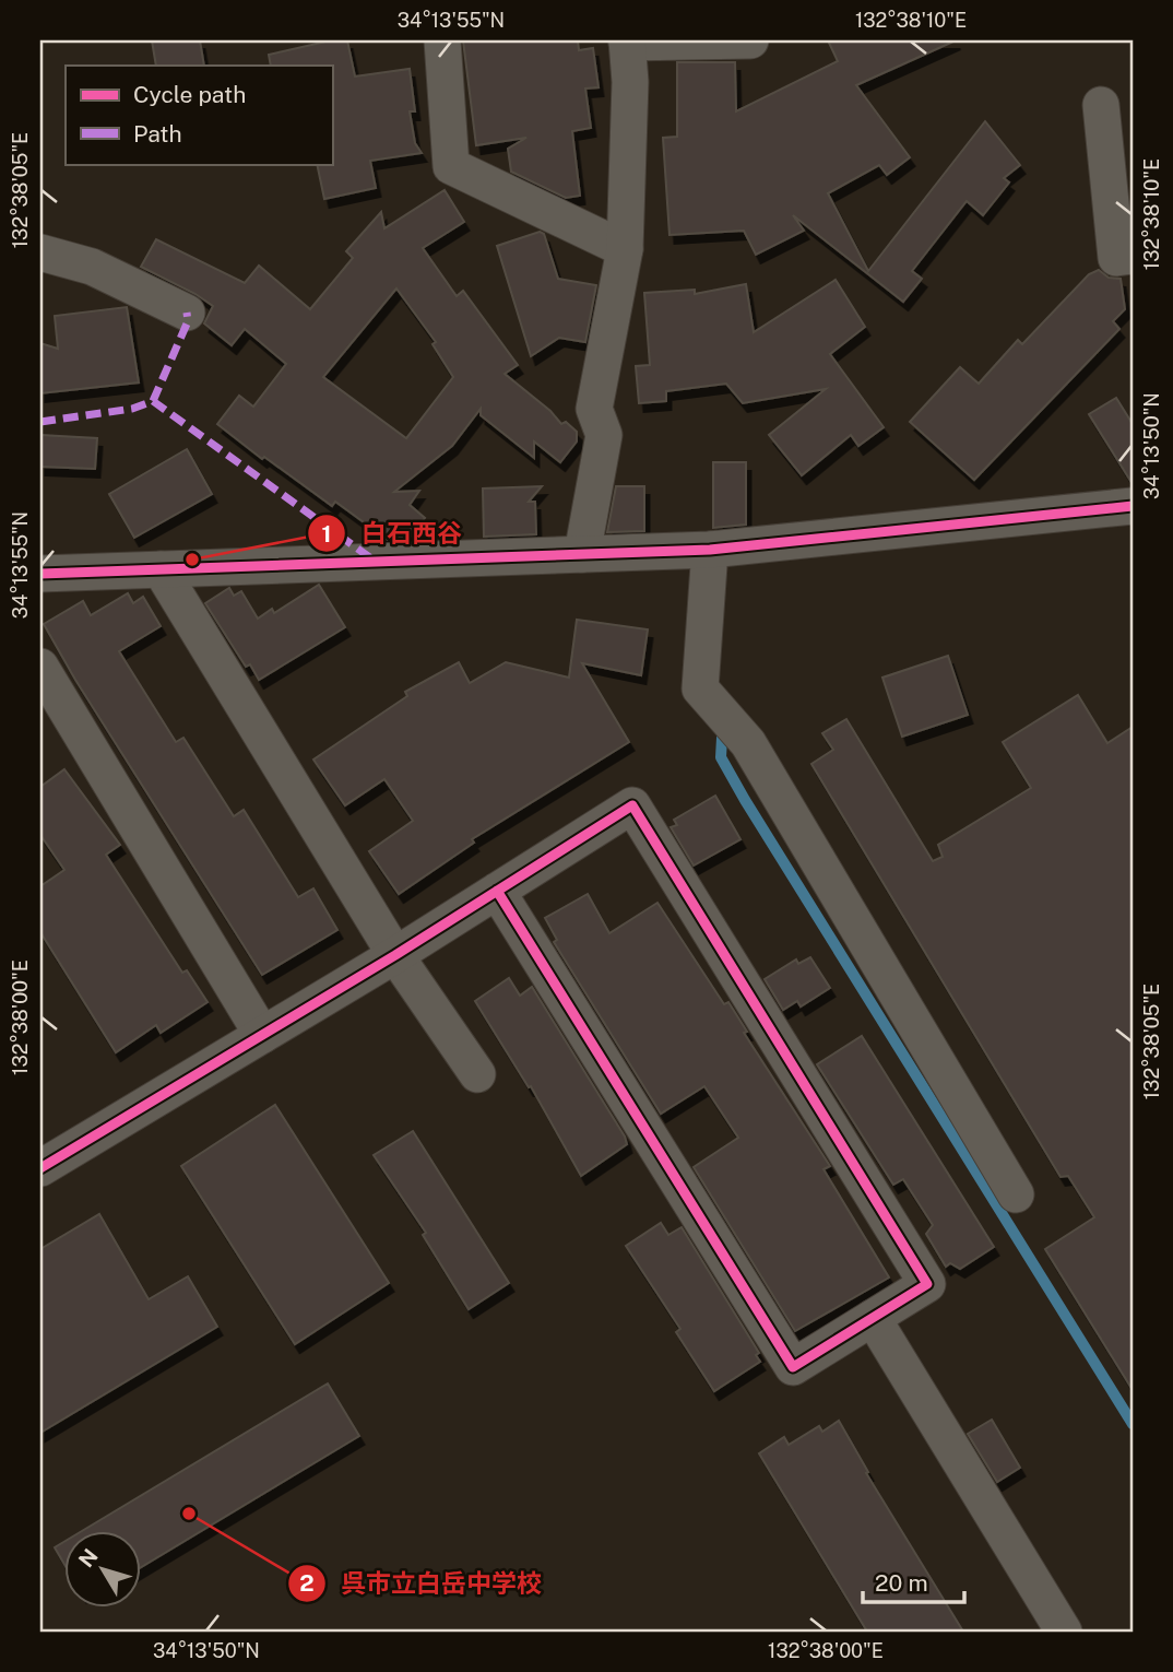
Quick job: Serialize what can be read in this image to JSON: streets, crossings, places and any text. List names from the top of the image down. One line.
{"places":["白石西谷","呉市立白岳中学校"],"legend":["Cycle path","Path"],"scale_bar":"20 m","north":"top left","coordinates":["34°13'55\"N","132°38'10\"E","132°38'05\"E","34°13'50\"N","132°38'00\"E"]}
